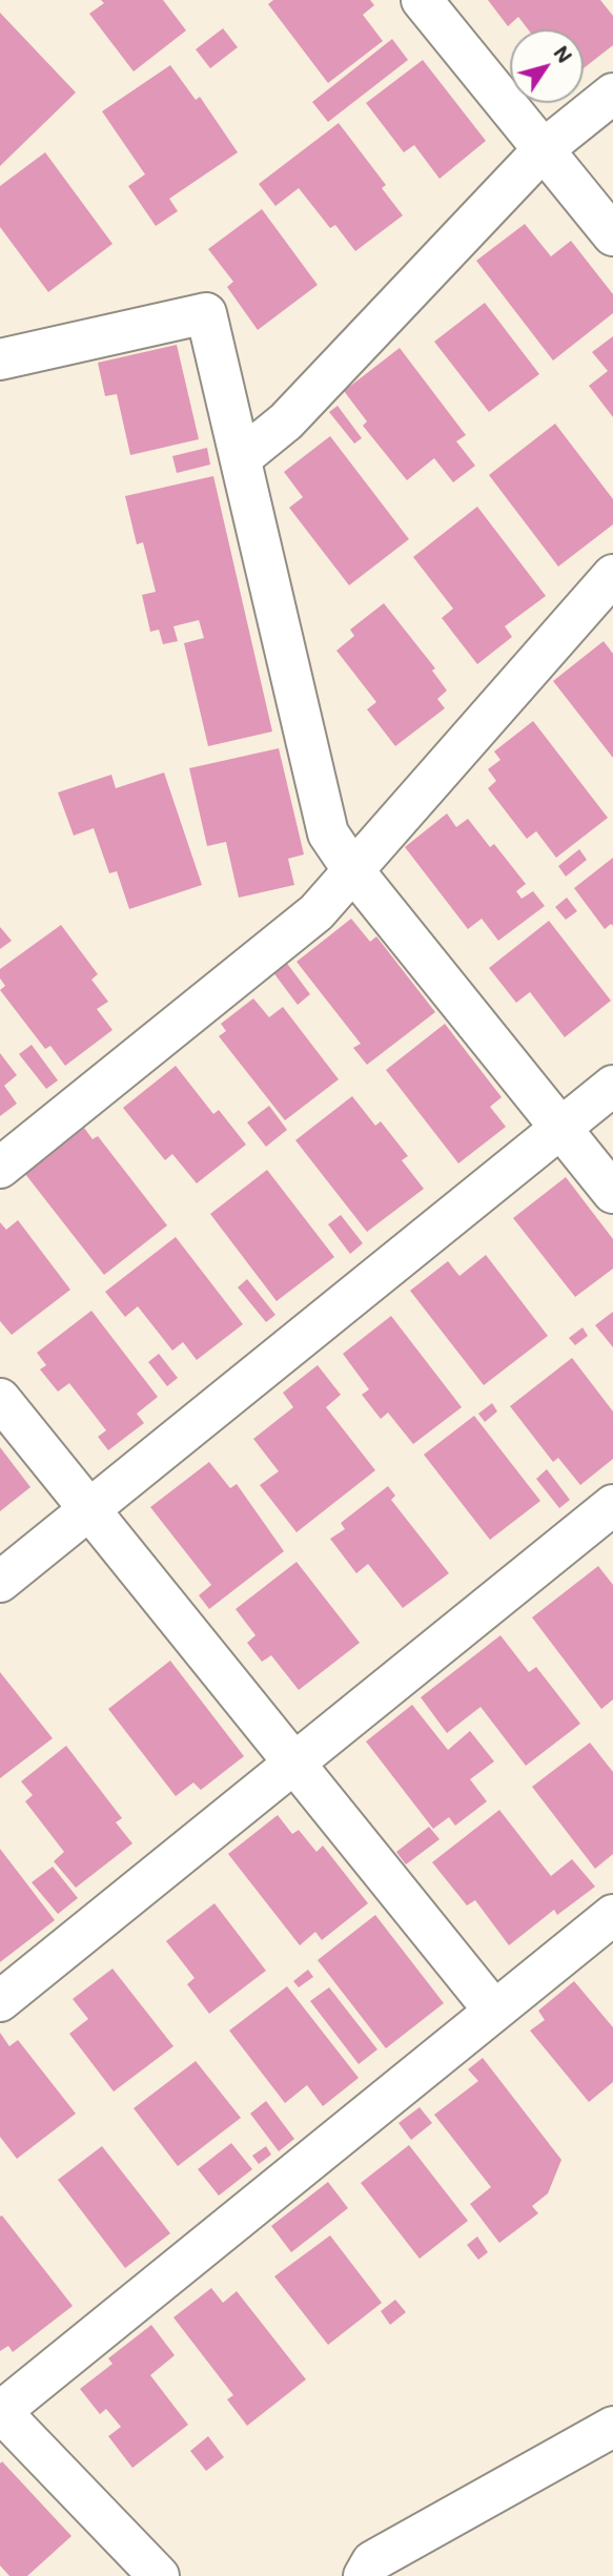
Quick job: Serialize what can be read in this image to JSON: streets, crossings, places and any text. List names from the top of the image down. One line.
{"north":"top right"}
